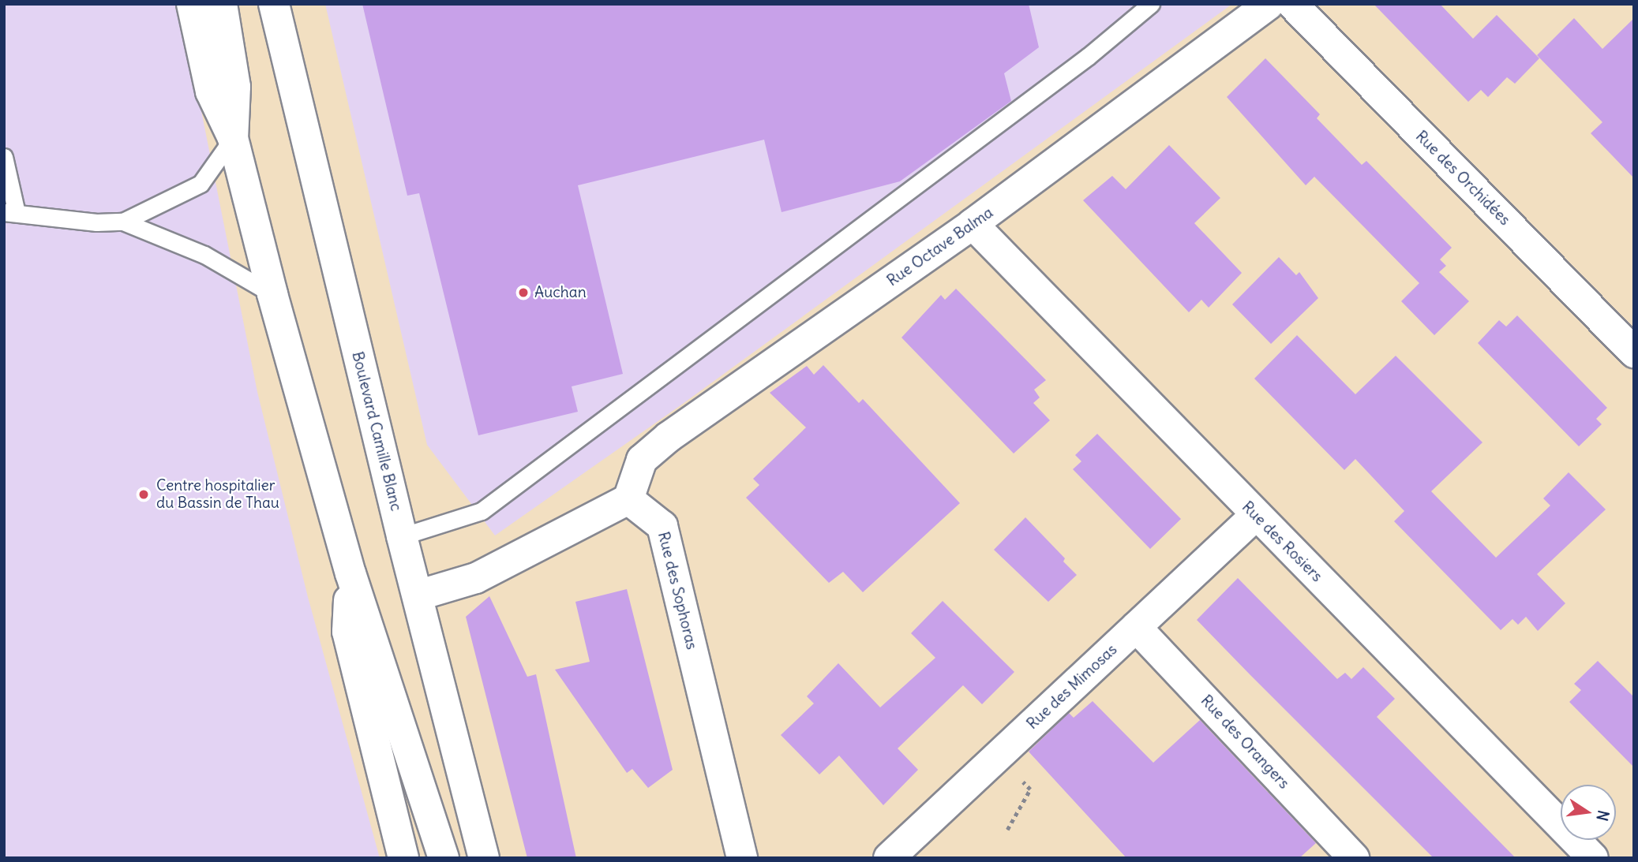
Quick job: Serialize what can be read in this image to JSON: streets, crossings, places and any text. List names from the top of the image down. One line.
{"streets":{"street":["Rue des Orchidées","Rue Octave Balma","Boulevard Camille Blanc","Rue des Rosiers","Rue des Sophoras","Rue des Mimosas","Rue des Orangers"]},"crossings":[["Rue Octave Balma","Rue des Rosiers"],["Rue Octave Balma","Rue des Sophoras"],["Rue des Rosiers","Rue des Mimosas"],["Rue des Mimosas","Rue des Orangers"]],"places":["Auchan","Centre hospitalier du Bassin de Thau"],"north":"right"}
